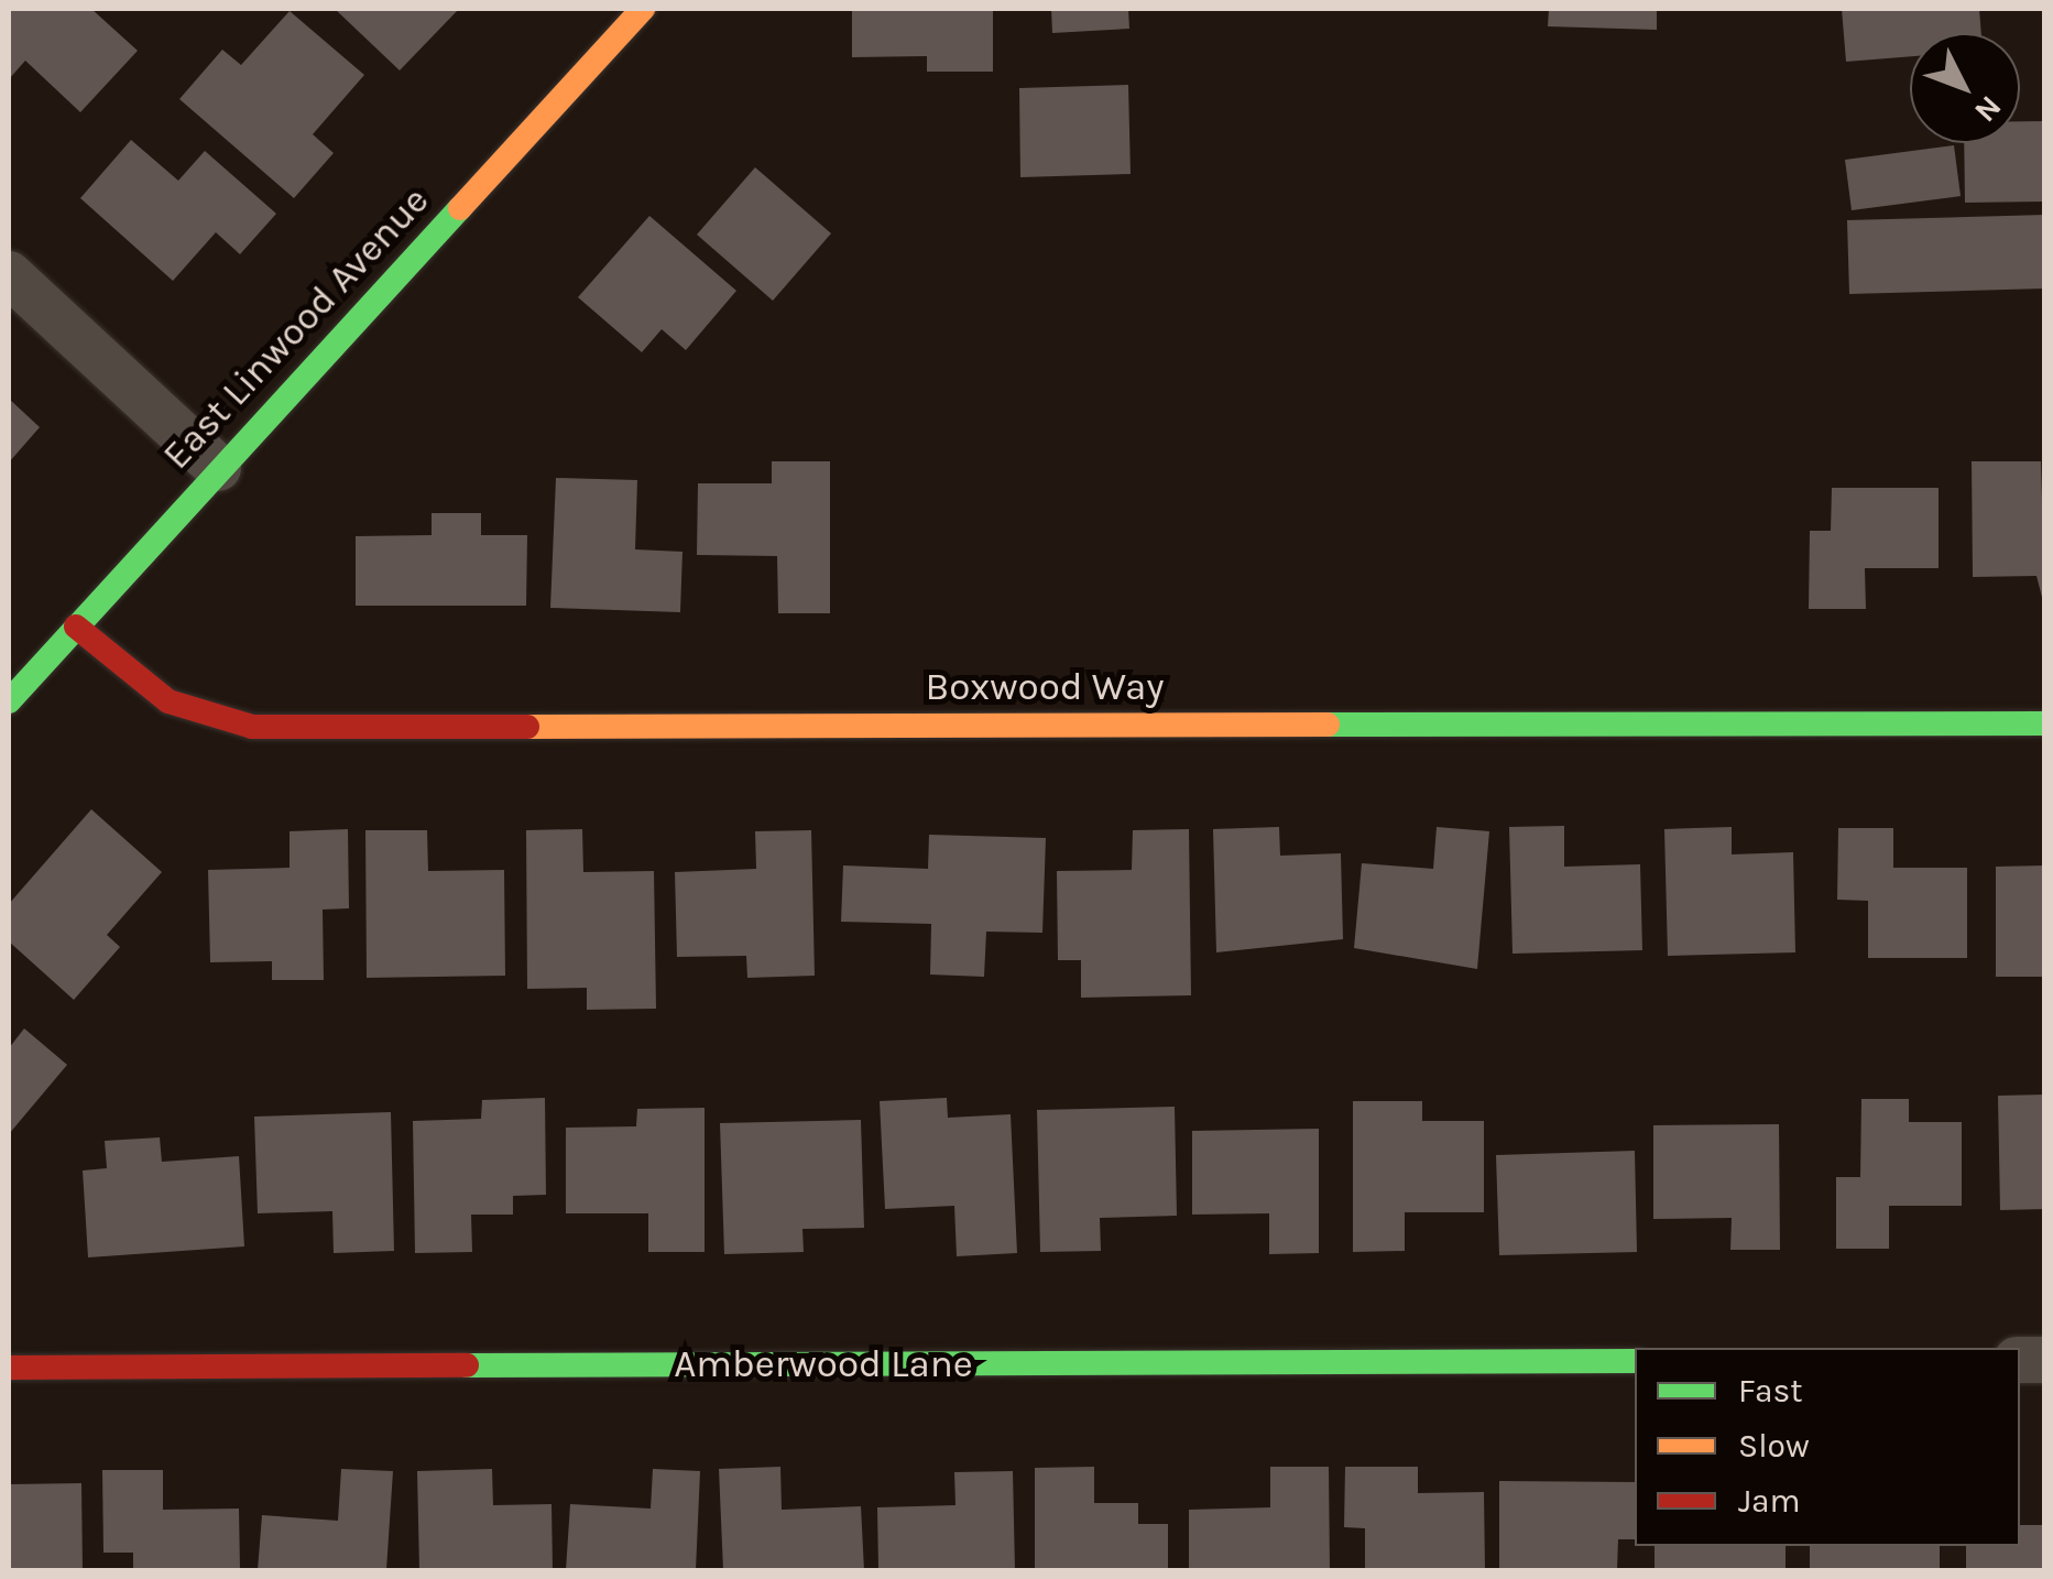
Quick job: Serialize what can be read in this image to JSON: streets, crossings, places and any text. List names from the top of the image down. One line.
{"streets":{"street":["East Linwood Avenue","Boxwood Way","Amberwood Lane"]},"crossings":[["East Linwood Avenue","Boxwood Way"]],"legend":["Fast","Slow","Jam"],"north":"bottom right"}
